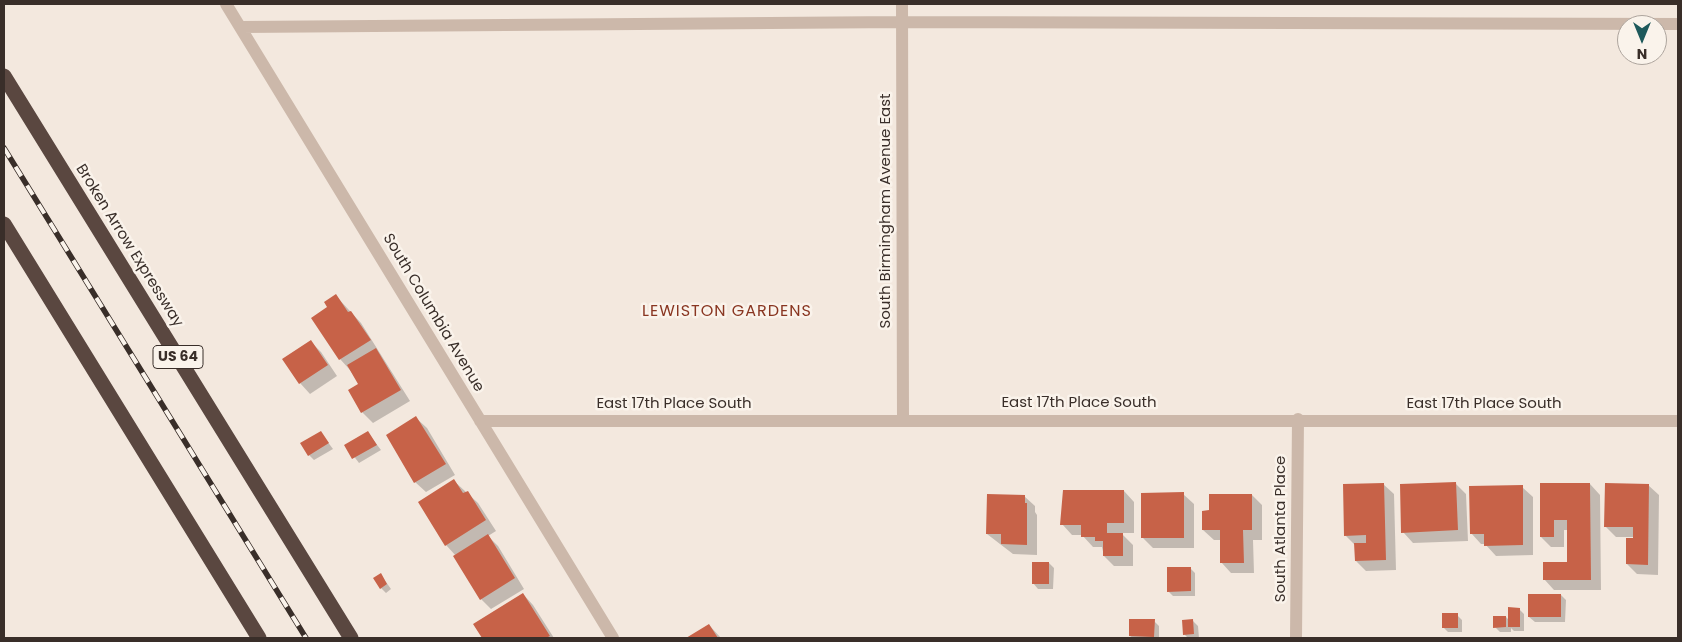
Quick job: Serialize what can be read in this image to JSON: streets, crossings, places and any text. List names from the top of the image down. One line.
{"streets":{"highway":["Broken Arrow Expressway","US 64"],"street":["South Birmingham Avenue East","South Columbia Avenue","East 17th Place South","South Atlanta Place"]},"crossings":[["South Birmingham Avenue East","East 17th Place South"],["South Columbia Avenue","East 17th Place South"],["East 17th Place South","South Atlanta Place"]],"districts":["LEWISTON GARDENS"],"north":"bottom"}
